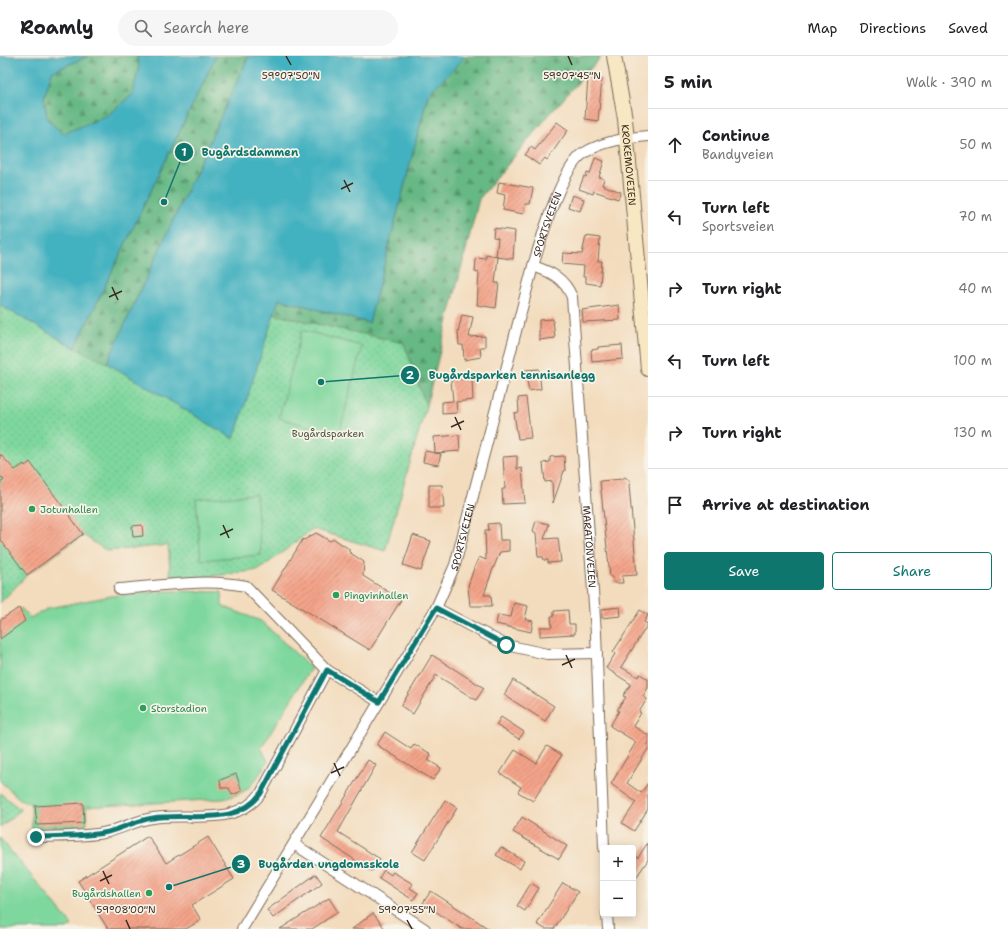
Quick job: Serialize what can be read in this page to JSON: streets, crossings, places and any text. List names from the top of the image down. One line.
{"streets":{"main road":["KROKEMOVEIEN"],"street":["SPORTSVEIEN","MARATONVEIEN"]},"crossings":[["KROKEMOVEIEN","SPORTSVEIEN"],["SPORTSVEIEN","MARATONVEIEN"]],"parks":["Bugårdsparken"],"places":["Bugårdsdammen","Bugårdsparken tennisanlegg","Jotunhallen","Pingvinhallen","Storstadion","Bugården ungdomsskole","Bugårdshallen"],"page":{"header":"Roamly","search":"Search here","nav":["Map","Directions","Saved"],"heading":["5 min","Walk · 390 m"],"list":[["Continue","Bandyveien","50 m"],["Turn left","Sportsveien","70 m"],["Turn right","40 m"],["Turn left","100 m"],["Turn right","130 m"],"Arrive at destination"],"buttons":["Save","Share"],"map_buttons":["+","−"]},"coordinates":["59°07'50\"N","59°07'45\"N","59°08'00\"N","59°07'55\"N"]}
